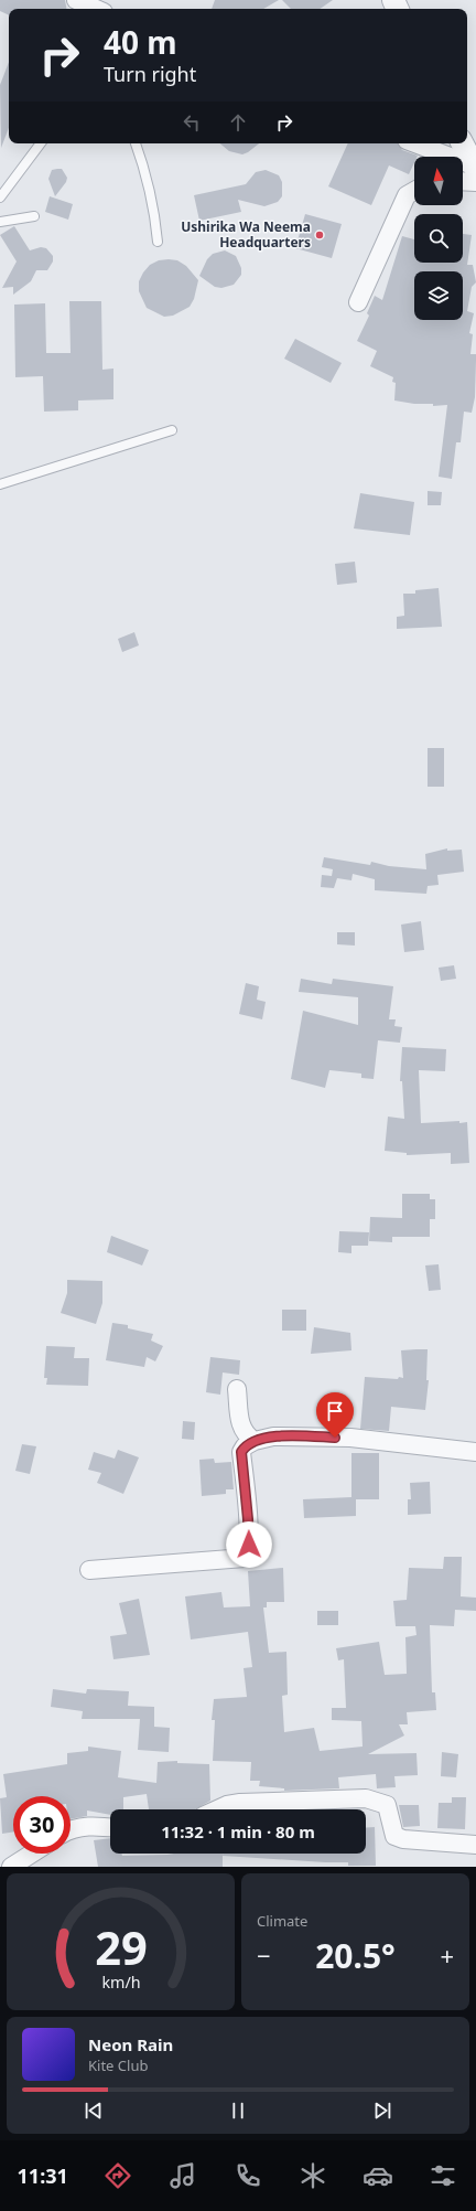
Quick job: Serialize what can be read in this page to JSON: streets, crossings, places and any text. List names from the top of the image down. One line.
{"places":["Ushirika Wa Neema Headquarters"],"north":"top","page":{"turn":["40 m","Turn right"],"limit":"30","trip":"11:32 · 1 min · 80 m","tile":"Climate","heat":["−","20.5°","+"],"song":["Neon Rain","Kite Club"],"tabs":"11:31","gauge":["29","km/h"]}}
